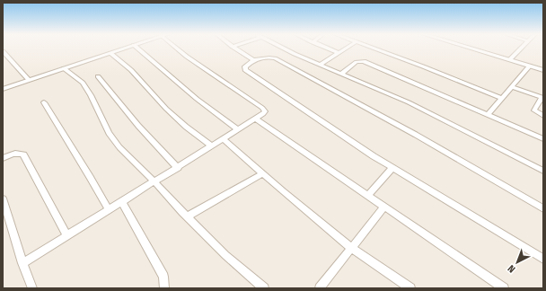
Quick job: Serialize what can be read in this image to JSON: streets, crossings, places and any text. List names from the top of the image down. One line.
{"north":"bottom left"}
